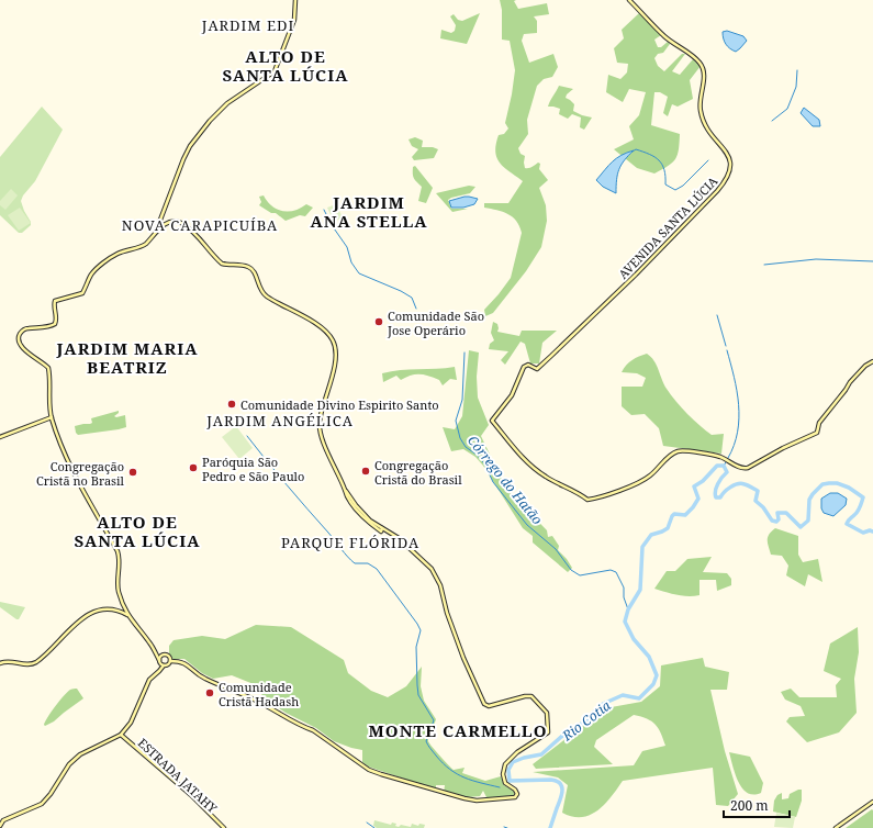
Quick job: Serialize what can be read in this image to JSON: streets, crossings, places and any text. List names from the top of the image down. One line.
{"streets":{"street":["AVENIDA SANTA LÚCIA","ESTRADA JATAHY"]},"districts":["JARDIM EDI","ALTO DE SANTA LÚCIA","JARDIM ANA STELLA","NOVA CARAPICUÍBA","JARDIM MARIA BEATRIZ","JARDIM ANGÉLICA","ALTO DE SANTA LÚCIA","PARQUE FLÓRIDA","MONTE CARMELLO"],"water":["Córrego do Hatão","Rio Cotia"],"places":["Comunidade São Jose Operário","Comunidade Divino Espirito Santo","Paróquia São Pedro e São Paulo","Congregação Cristã do Brasil","Congregação Cristã no Brasil","Comunidade Cristã Hadash"],"scale_bar":"200 m"}
